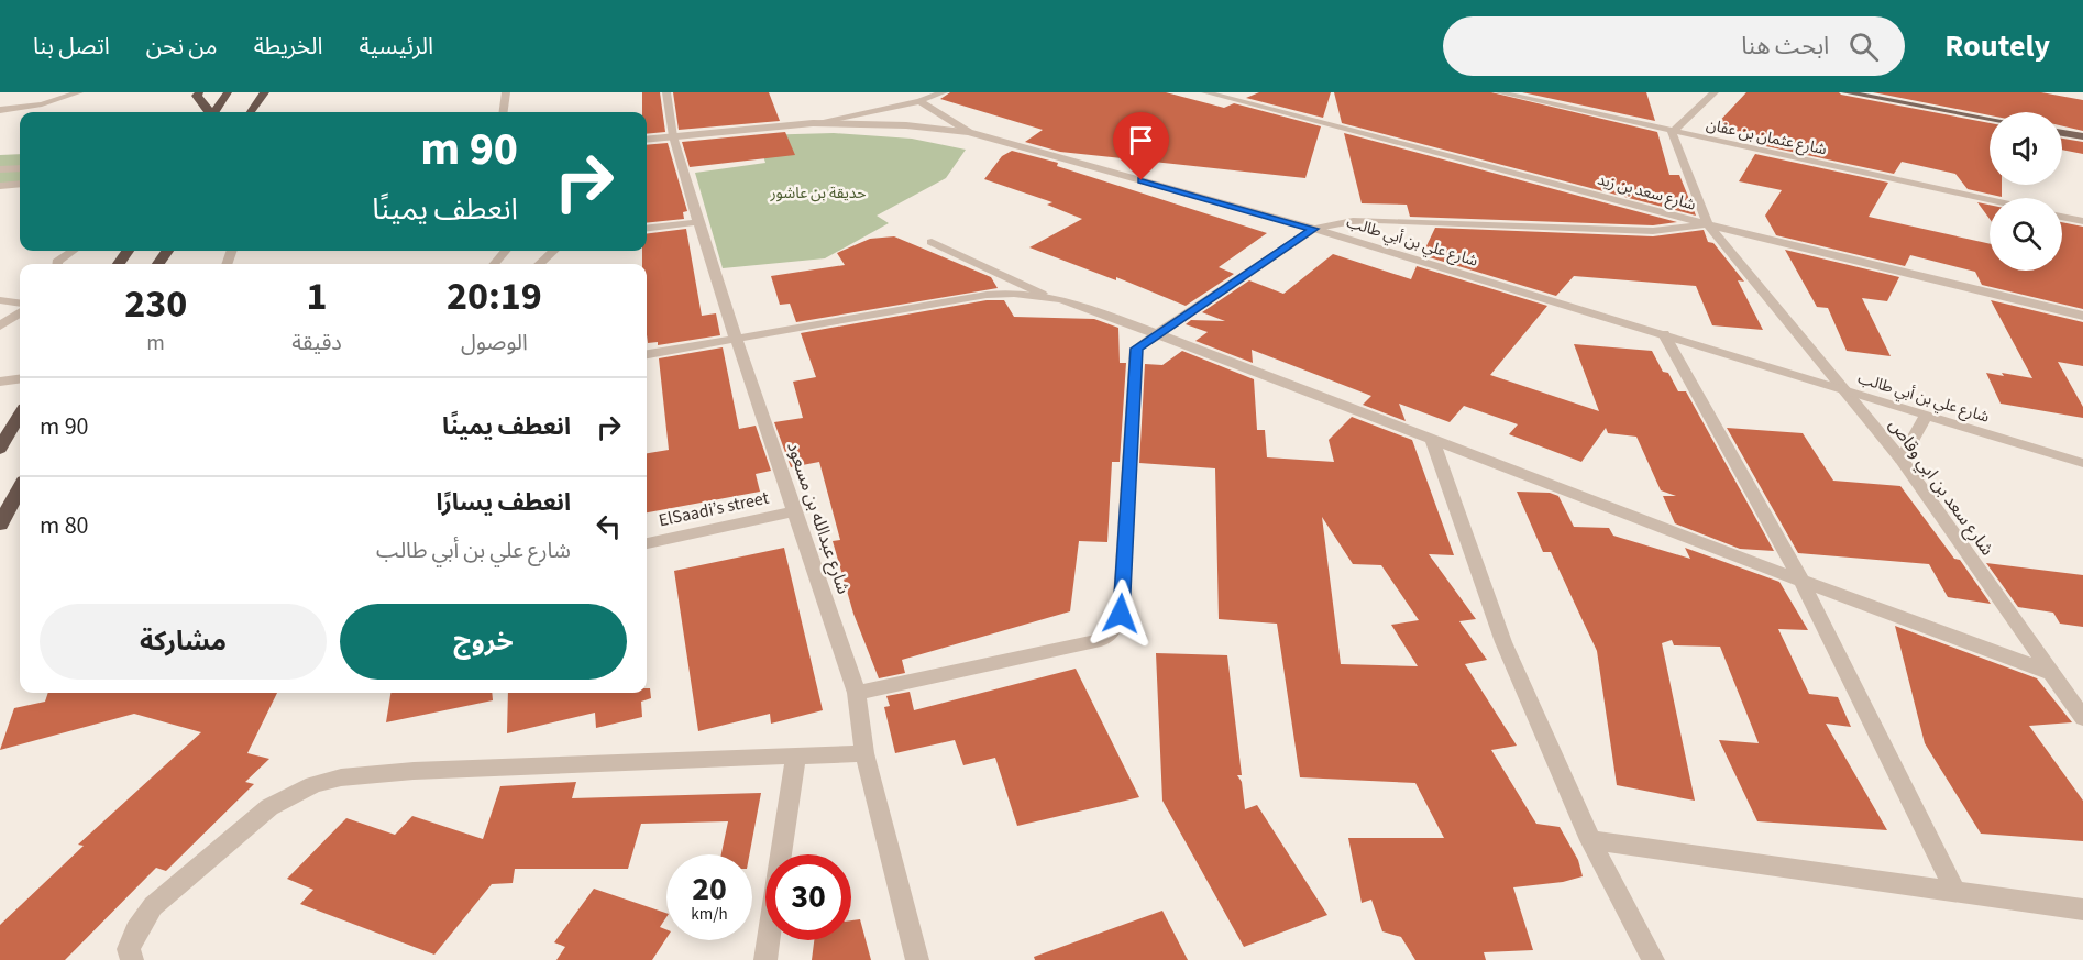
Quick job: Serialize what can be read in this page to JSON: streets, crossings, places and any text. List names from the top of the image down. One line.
{"streets":{"street":["شارع عثمان بن عفان","شارع سعد بن زيد","شارع علي بن أبي طالب","شارع سعد بن ابي وقاص","ElSaadi’s street","شارع عبدالله بن مسعود"]},"crossings":[["شارع عثمان بن عفان","شارع سعد بن ابي وقاص"],["شارع سعد بن زيد","شارع سعد بن ابي وقاص"],["شارع علي بن أبي طالب","شارع سعد بن ابي وقاص"],["شارع علي بن أبي طالب","شارع عبدالله بن مسعود"],["ElSaadi’s street","شارع عبدالله بن مسعود"]],"parks":["حديقة بن عاشور"],"page":{"header":"Routely","search":"ابحث هنا","nav":["الرئيسية","الخريطة","من نحن","اتصل بنا"],"turn":["90 m","انعطف يمينًا"],"eta":["20:19","الوصول","1","دقيقة","230","m"],"list":[{"name":"انعطف يمينًا","value":"90 m"},{"name":"انعطف يسارًا","note":"شارع علي بن أبي طالب","value":"80 m"}],"buttons":["خروج","مشاركة"],"speed":"20 km/h","limit":"30"}}
